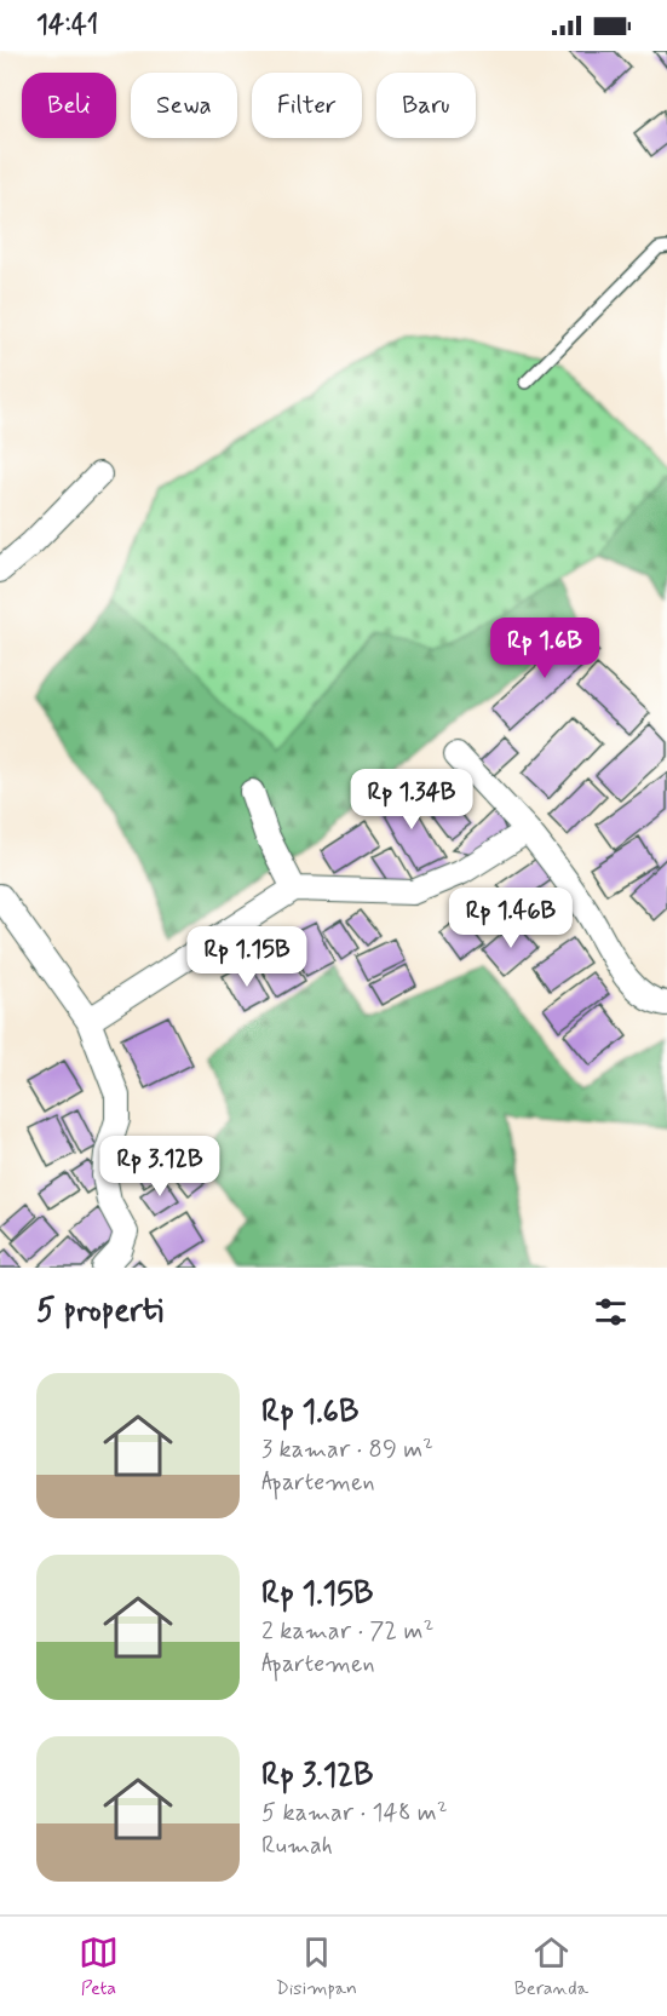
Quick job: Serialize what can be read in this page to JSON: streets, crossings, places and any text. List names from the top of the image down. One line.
{"page":{"status":"14:41","chip":["Beli","Sewa","Filter","Baru"],"price":["Rp 1.6B","Rp 1.34B","Rp 1.46B","Rp 1.15B","Rp 3.12B"],"heading":"5 properti","list":[{"name":"Rp 1.6B","note":"3 kamar · 89 m² · Apartemen"},{"name":"Rp 1.15B","note":"2 kamar · 72 m² · Apartemen"},{"name":"Rp 3.12B","note":"5 kamar · 148 m² · Rumah"}],"tabs":["Peta","Disimpan","Beranda"]}}
